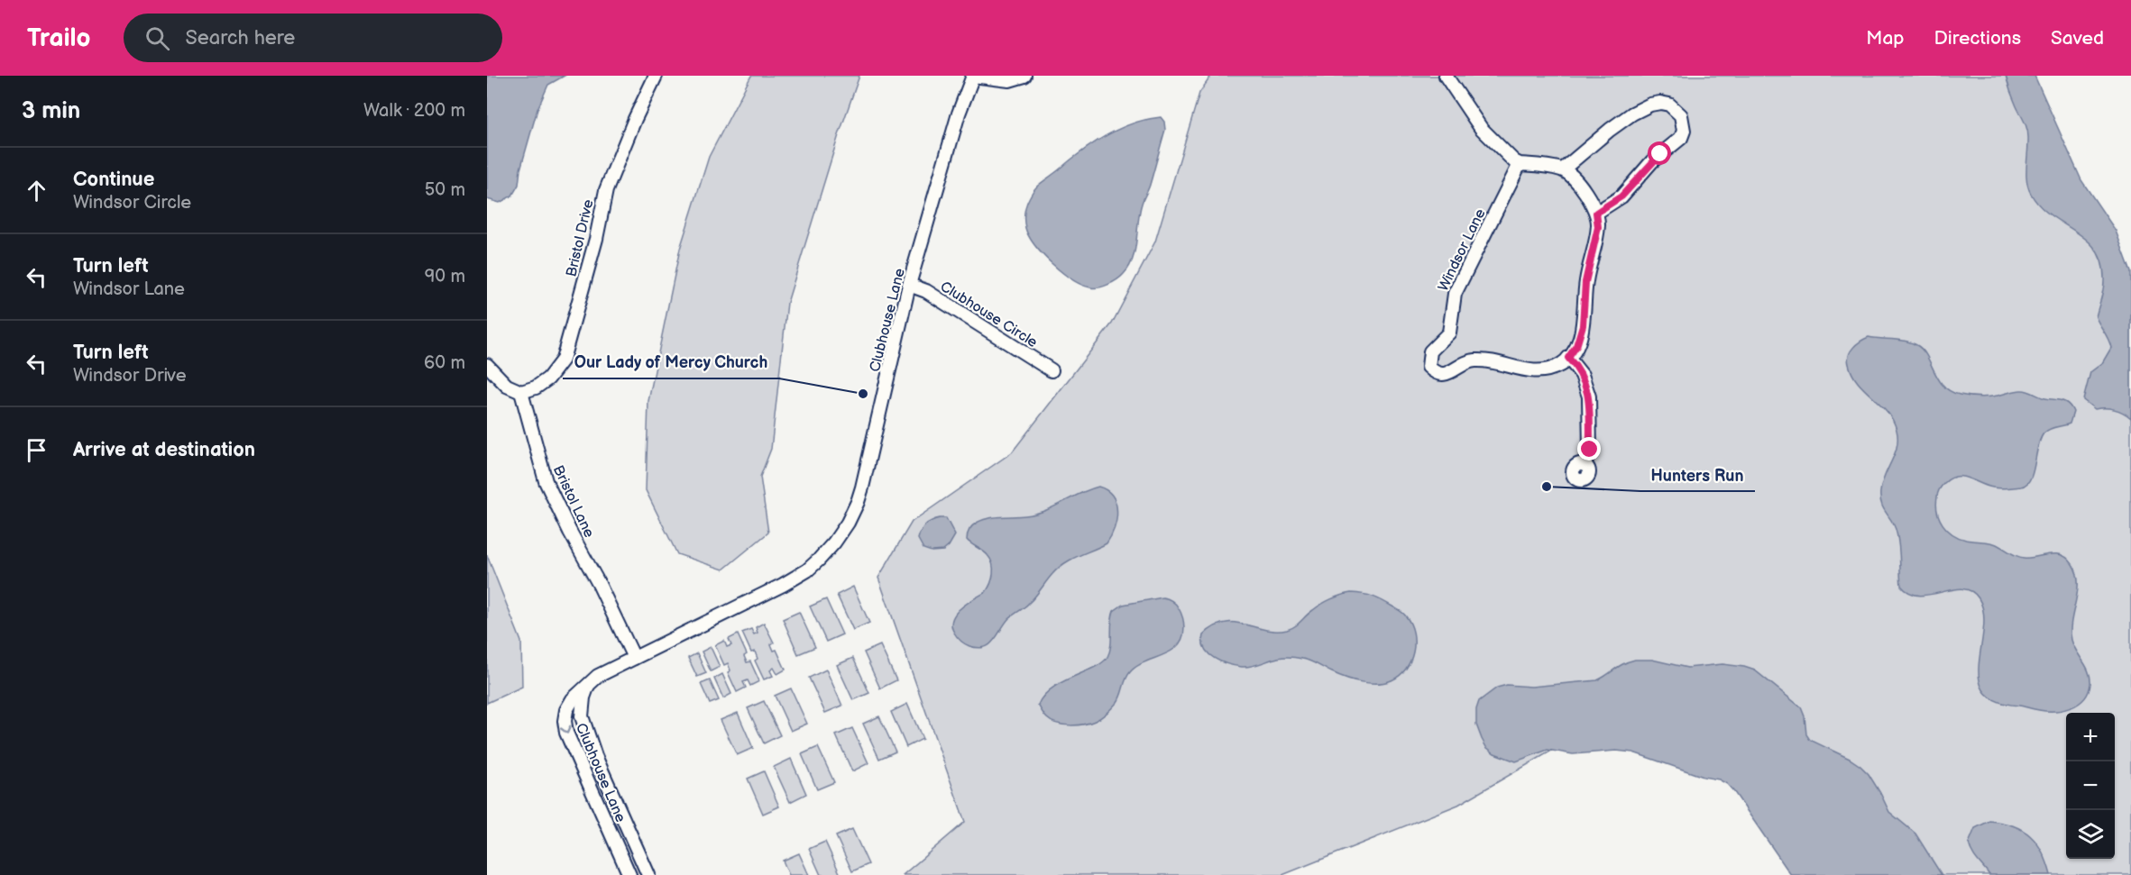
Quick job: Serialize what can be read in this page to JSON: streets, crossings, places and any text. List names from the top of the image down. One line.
{"streets":{"street":["Bristol Drive","Windsor Lane","Clubhouse Circle","Clubhouse Lane","Bristol Lane"]},"crossings":[["Bristol Drive","Bristol Lane"],["Clubhouse Circle","Clubhouse Lane"],["Clubhouse Lane","Bristol Lane"]],"places":["Our Lady of Mercy Church","Hunters Run"],"page":{"header":"Trailo","search":"Search here","nav":["Map","Directions","Saved"],"heading":["3 min","Walk · 200 m"],"list":[["Continue","Windsor Circle","50 m"],["Turn left","Windsor Lane","90 m"],["Turn left","Windsor Drive","60 m"],"Arrive at destination"],"map_buttons":["+","−"]}}
